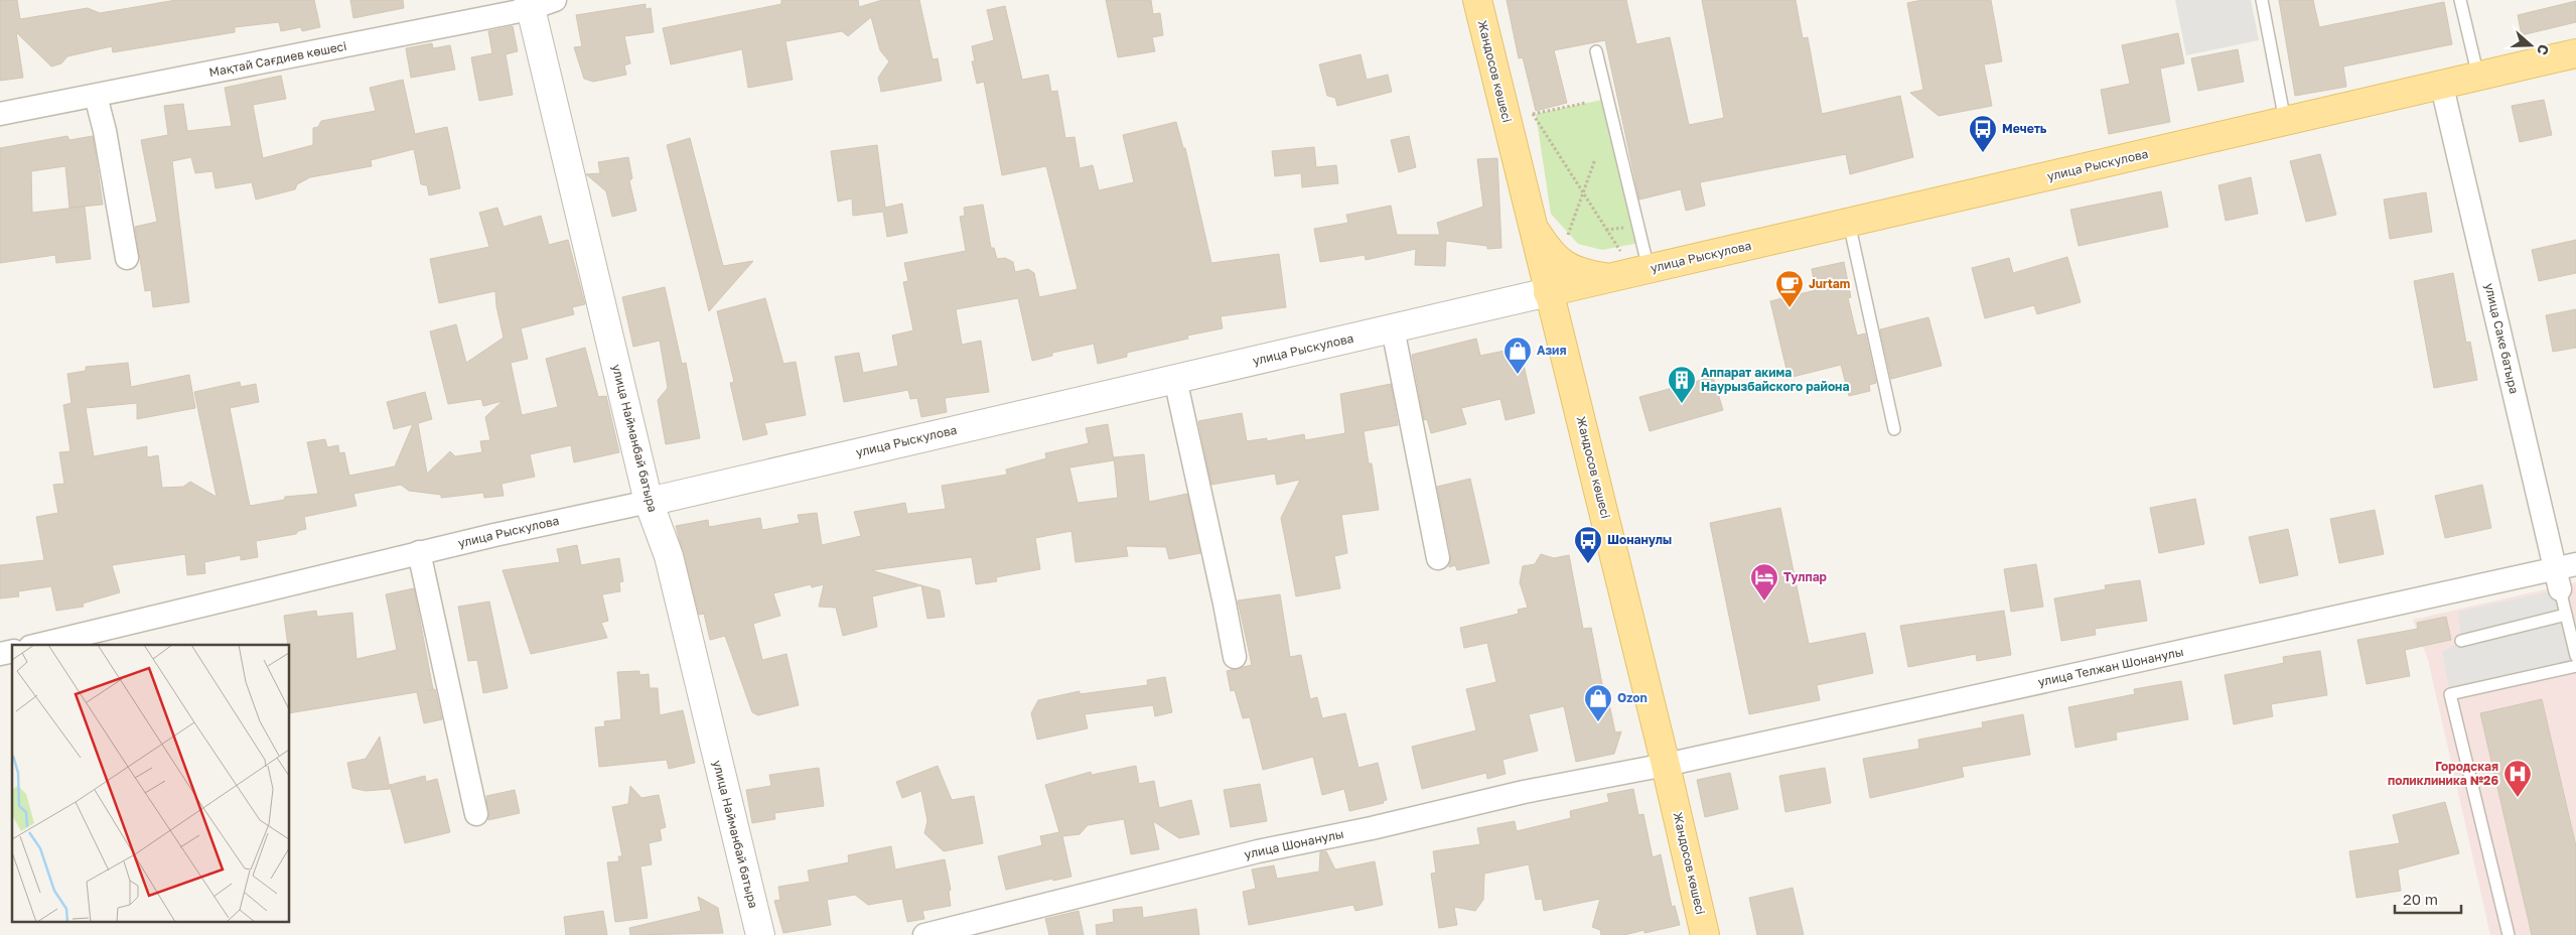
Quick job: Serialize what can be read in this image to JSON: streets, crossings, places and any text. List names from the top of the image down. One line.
{"streets":{"main road":["Жандосов көшесі","улица Рыскулова"],"street":["Мақтай Сағдиев көшесі","улица Саке батыра","улица Найманбай батыра","улица Телжан Шонанулы","улица Шонанулы"]},"crossings":[["Мақтай Сағдиев көшесі","улица Найманбай батыра"],["Жандосов көшесі","улица Рыскулова"],["Жандосов көшесі","улица Телжан Шонанулы"],["Жандосов көшесі","улица Шонанулы"],["улица Рыскулова","улица Саке батыра"],["улица Рыскулова","улица Найманбай батыра"],["улица Саке батыра","улица Телжан Шонанулы"],["улица Телжан Шонанулы","улица Шонанулы"]],"places":{"bus stop":["Мечеть","Шонанулы"],"cafe":["Jurtam"],"shop":["Азия","Ozon"],"building":["Аппарат акима Наурызбайского района"],"hotel":["Тулпар"],"hospital":["Городская поликлиника №26"]},"scale_bar":"20 m","north":"right"}
